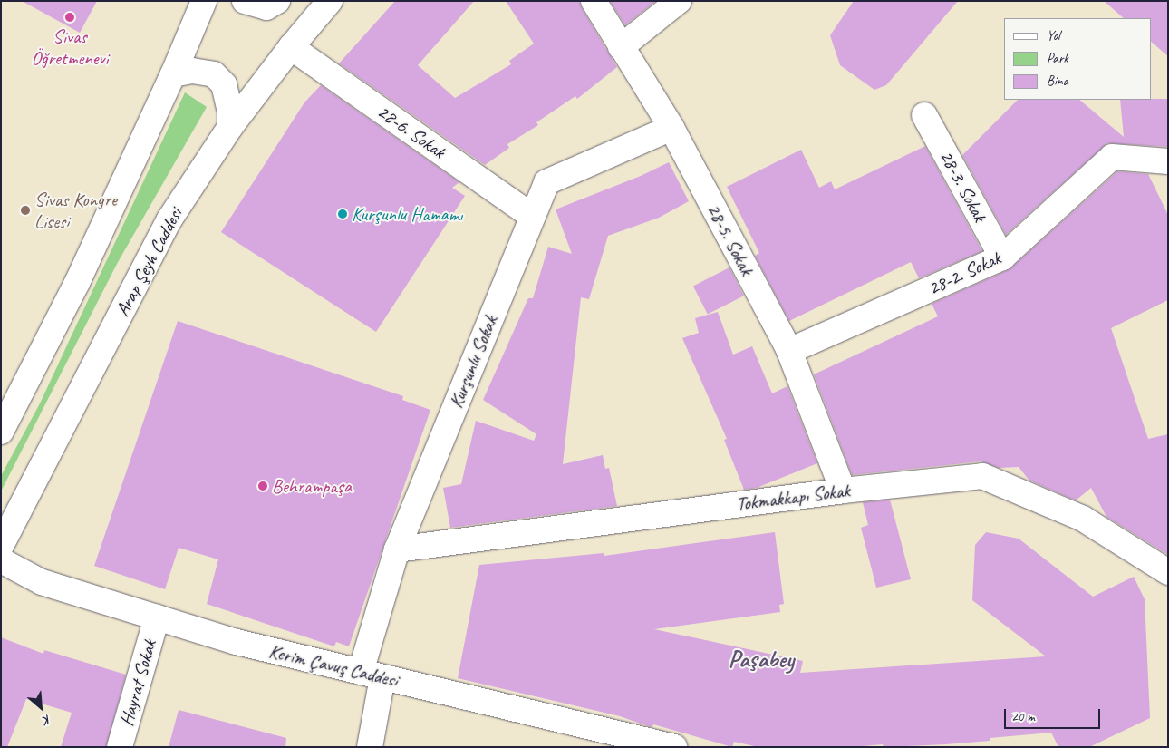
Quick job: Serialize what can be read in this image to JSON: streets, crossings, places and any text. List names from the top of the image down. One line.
{"streets":{"street":["28-6. Sokak","28-3. Sokak","28-5. Sokak","Arap Şeyh Caddesi","28-2. Sokak","Kurşunlu Sokak","Tokmakkapı Sokak","Kerim Çavuş Caddesi","Hayrat Sokak"]},"crossings":[["28-6. Sokak","Arap Şeyh Caddesi"],["28-6. Sokak","Kurşunlu Sokak"],["28-3. Sokak","28-2. Sokak"],["28-5. Sokak","28-2. Sokak"],["28-5. Sokak","Kurşunlu Sokak"],["28-5. Sokak","Tokmakkapı Sokak"],["Kurşunlu Sokak","Tokmakkapı Sokak"],["Kurşunlu Sokak","Kerim Çavuş Caddesi"],["Kerim Çavuş Caddesi","Hayrat Sokak"]],"districts":["Paşabey"],"places":["Sivas Öğretmenevi","Sivas Kongre Lisesi","Kurşunlu Hamamı","Behrampaşa"],"legend":["Yol","Park","Bina"],"scale_bar":"20 m","north":"bottom right"}
